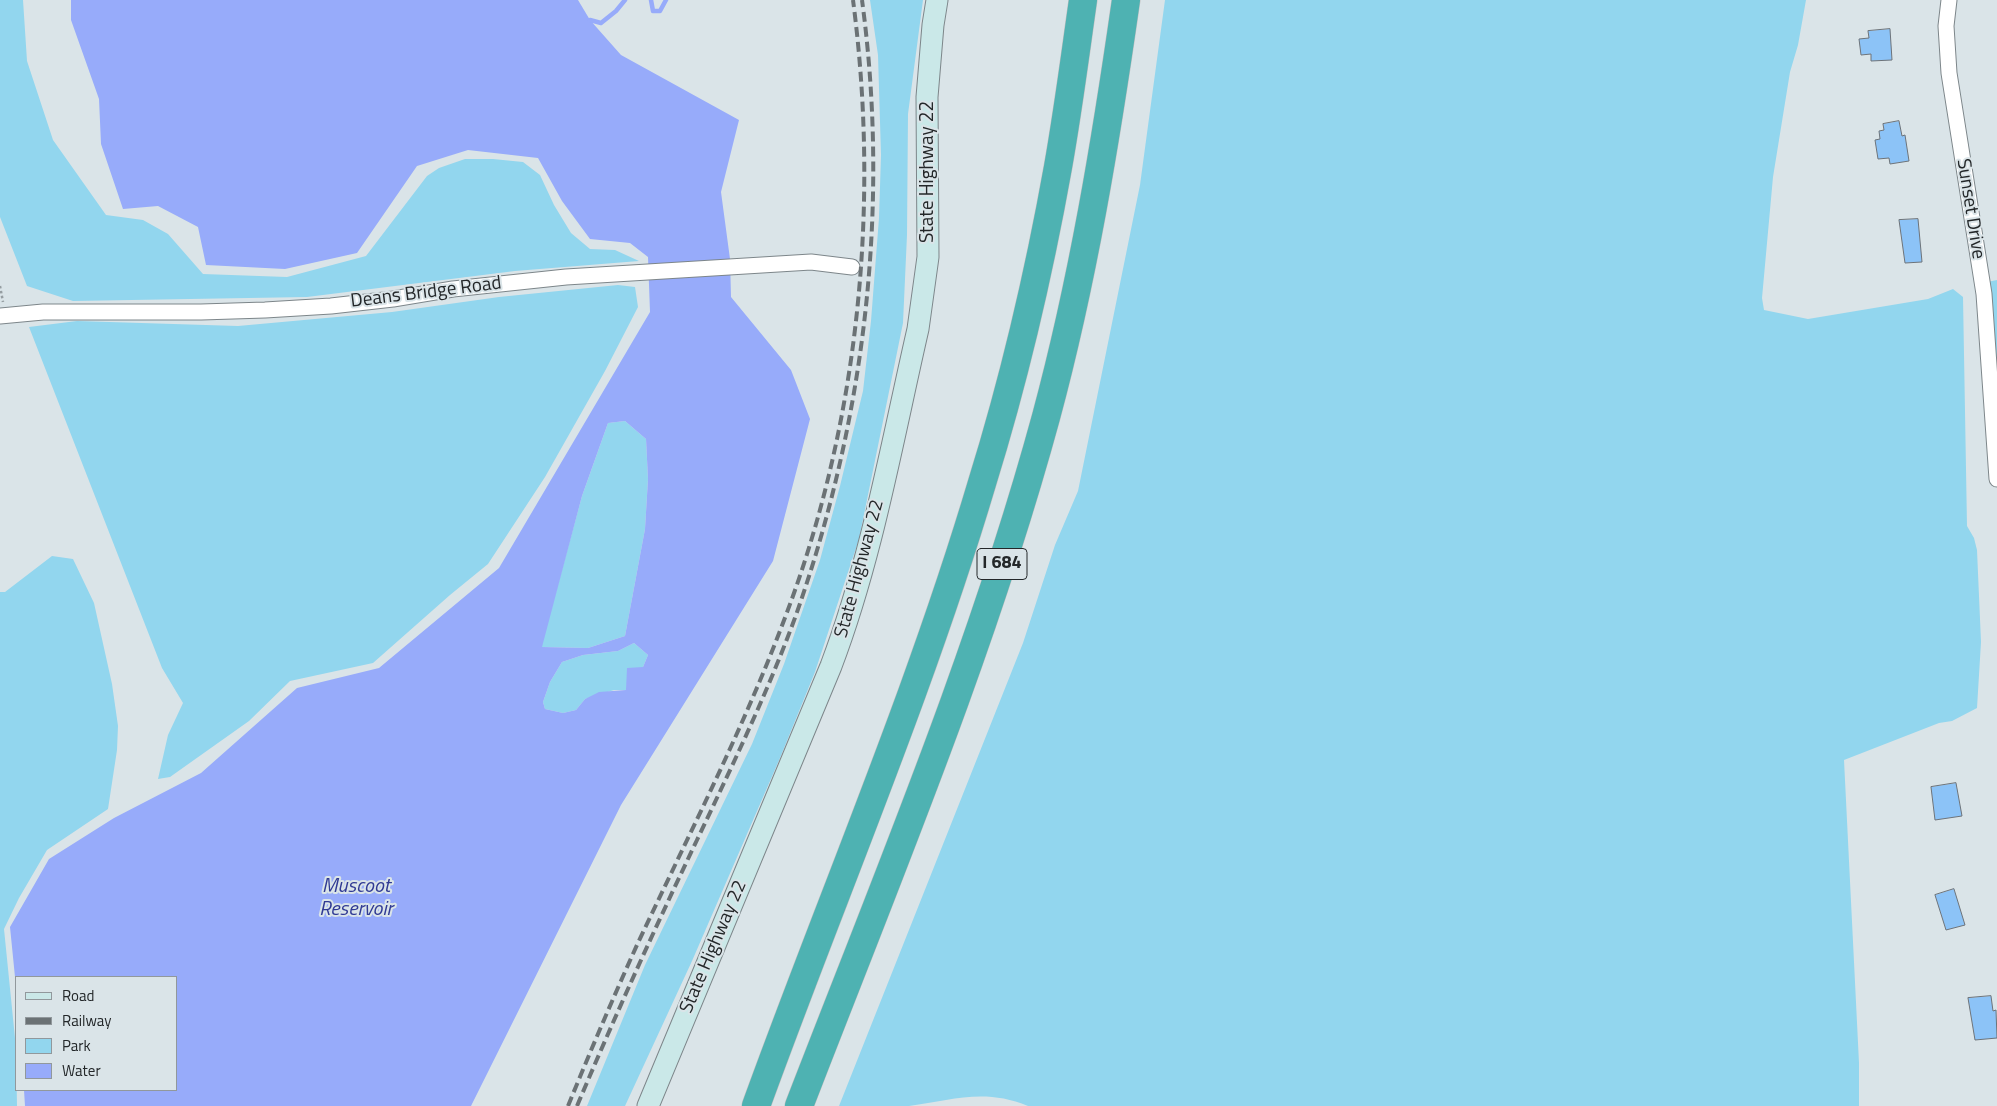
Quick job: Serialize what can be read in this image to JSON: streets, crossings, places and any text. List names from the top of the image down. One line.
{"streets":{"highway":["I 684"],"main road":["State Highway 22"],"street":["Sunset Drive","Deans Bridge Road"]},"water":["Muscoot Reservoir"],"legend":["Road","Railway","Park","Water"]}
